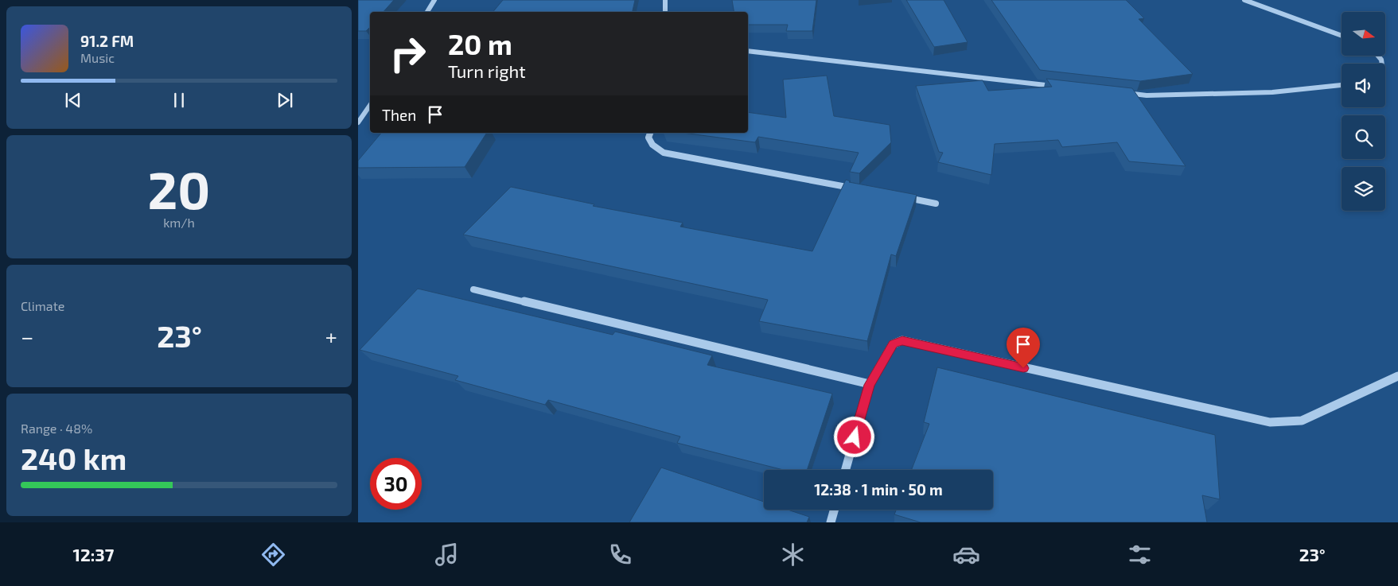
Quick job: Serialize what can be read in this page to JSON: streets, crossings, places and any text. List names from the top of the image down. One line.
{"north":"right","page":{"turn":["20 m","Turn right"],"song":["91.2 FM","Music"],"then":"Then","tile":[["20","km/h"],"Climate",["Range · 48%","240 km"]],"heat":["−","23°","+"],"limit":"30","trip":"12:38 · 1 min · 50 m","tabs":["12:37","23°"]}}
